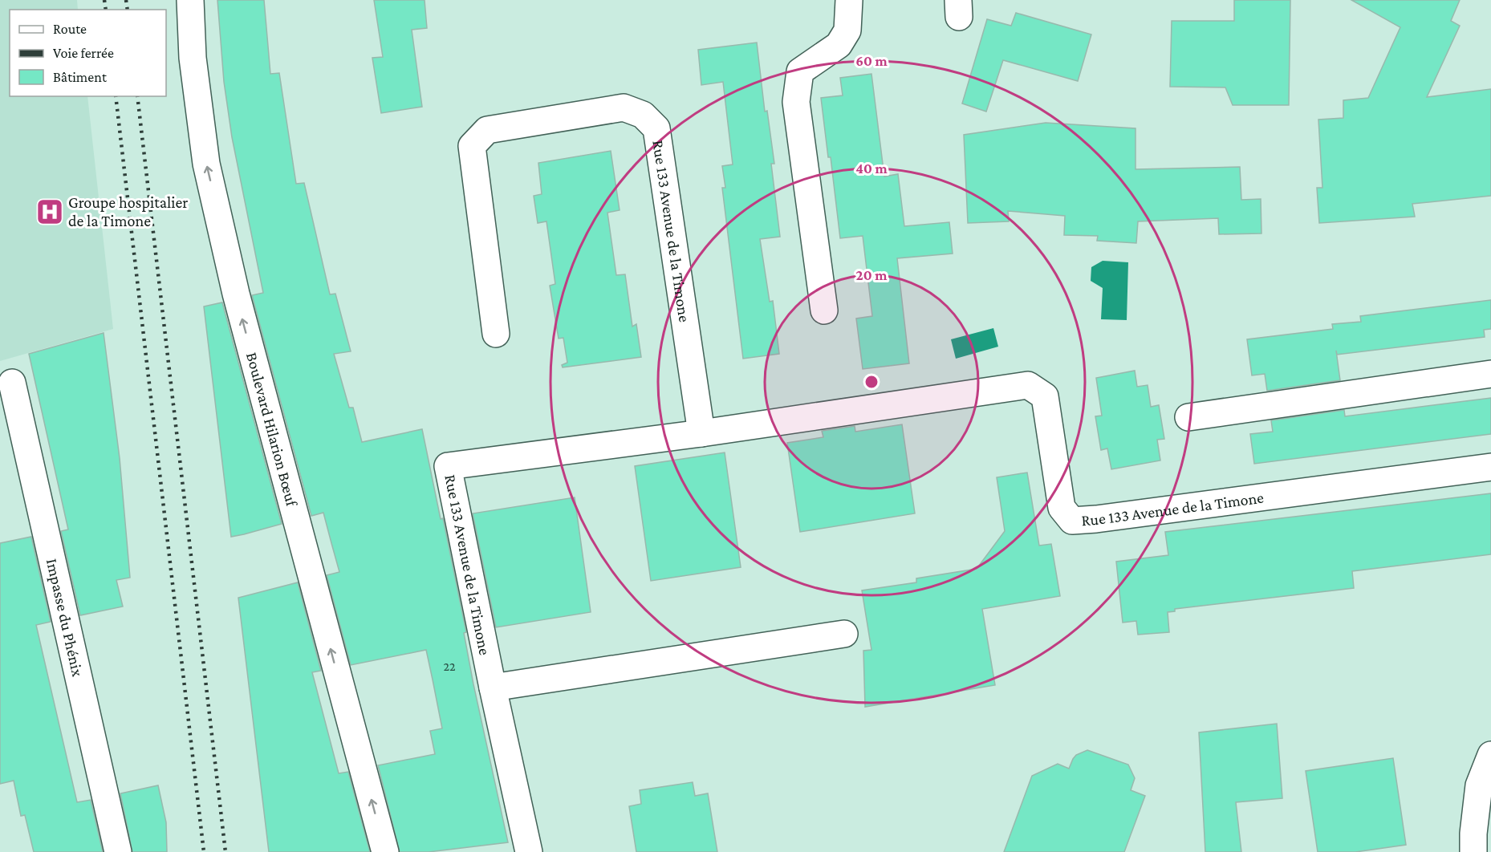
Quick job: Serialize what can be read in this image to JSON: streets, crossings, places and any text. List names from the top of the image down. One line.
{"streets":{"street":["Rue 133 Avenue de la Timone","Boulevard Hilarion Bœuf","Impasse du Phénix"]},"one_way":["Boulevard Hilarion Bœuf"],"places":{"hospital":["Groupe hospitalier de la Timone"]},"house_numbers":["22"],"legend":["Route","Voie ferrée","Bâtiment"],"rings":["60 m","40 m","20 m"]}
